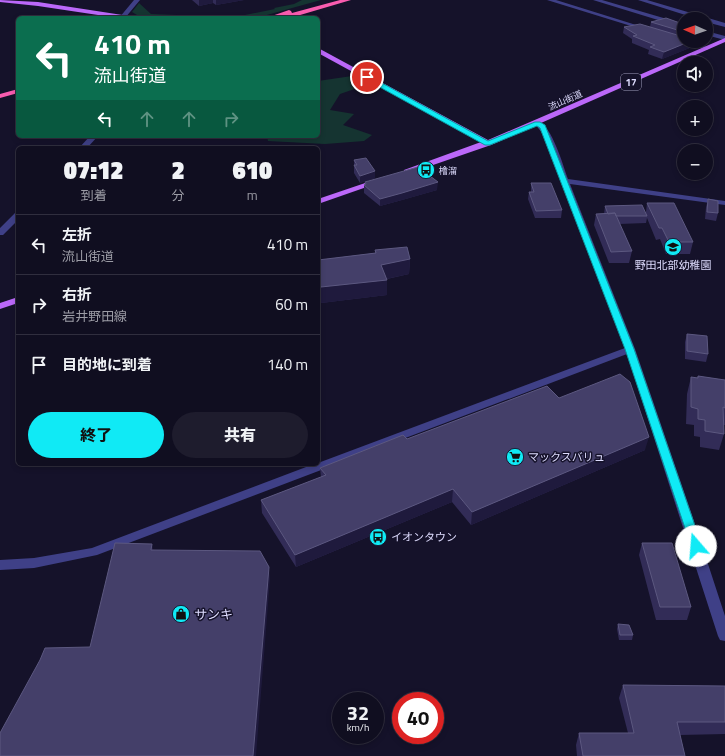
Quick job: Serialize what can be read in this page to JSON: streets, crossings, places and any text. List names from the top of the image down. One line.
{"streets":{"main road":["17","流山街道"]},"places":{"bus stop":["檜溜","イオンタウン"],"school or university":["野田北部幼稚園"],"supermarket":["マックスバリュ"],"shop":["サンキ"]},"north":"left","page":{"map_buttons":["+","−"],"turn":["410 m","流山街道"],"eta":["07:12","到着","2","分","610","m"],"list":[{"name":"左折","note":"流山街道","value":"410 m"},{"name":"右折","note":"岩井野田線","value":"60 m"},{"name":"目的地に到着","value":"140 m"}],"buttons":["終了","共有"],"speed":"32 km/h","limit":"40"}}
